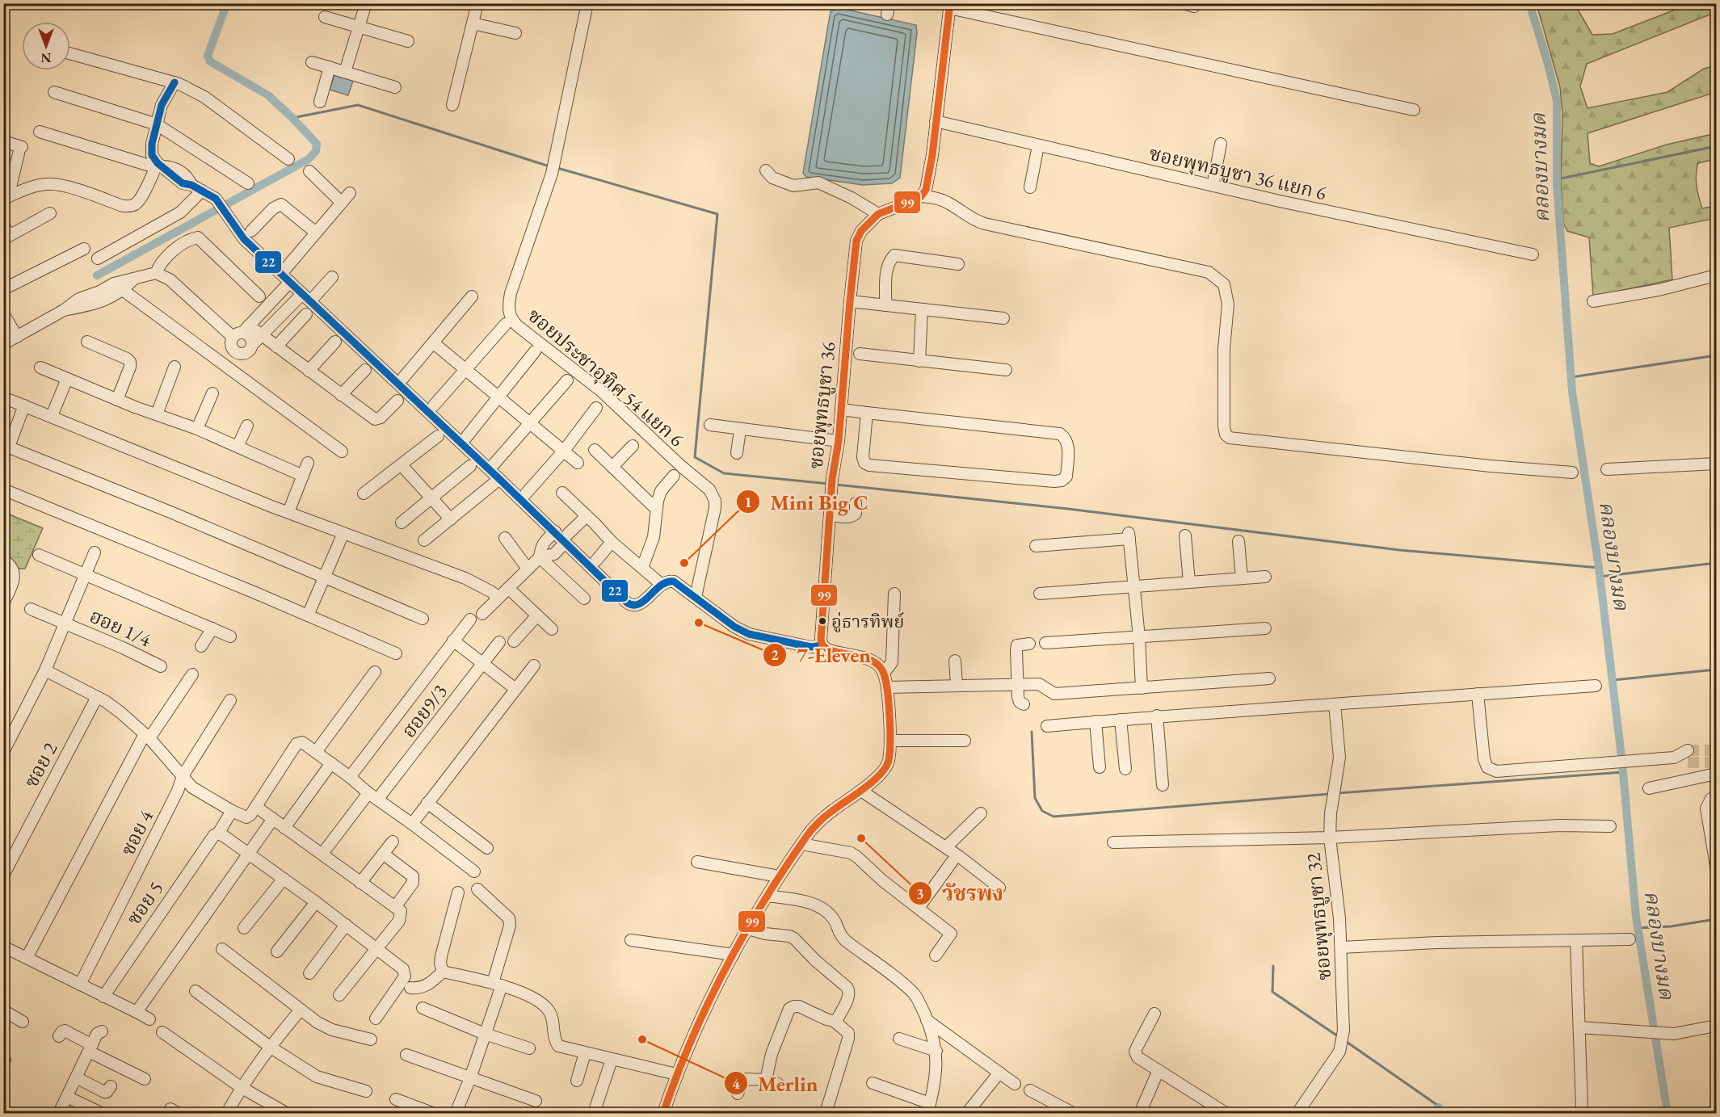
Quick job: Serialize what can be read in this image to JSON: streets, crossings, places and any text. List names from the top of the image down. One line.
{"streets":{"street":["ซอยพุทธบูชา 36 แยก 6","ซอยประชาอุทิศ 54 แยก 6","ซอยพุทธบูชา 36","ฮอย 1/4","ฮอย9/3","ซอย 2","ซอย 4","ซอย 5","ซอยพุทธบูชา 32"]},"water":["คลองบางมด"],"places":["Mini Big C","อู่ธารทิพย์","7-Eleven","วัชรพง","Merlin"],"lines":["transit line 99","transit line 22"],"north":"bottom"}
